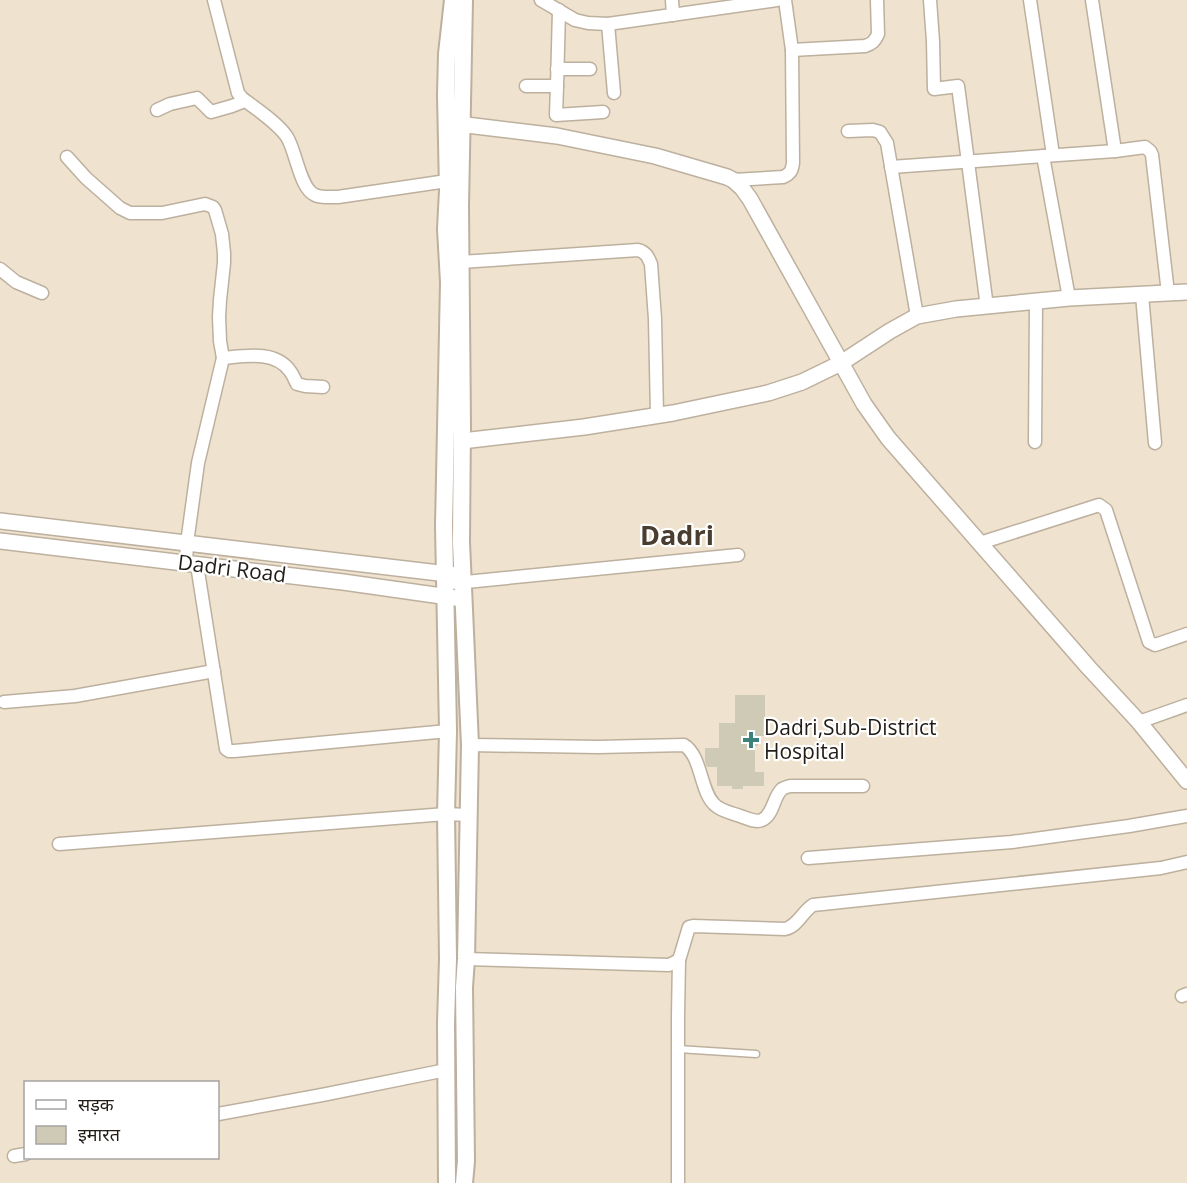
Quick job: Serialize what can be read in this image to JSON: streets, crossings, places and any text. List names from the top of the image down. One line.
{"streets":{"street":["Dadri Road"]},"districts":["Dadri"],"places":{"health":["Dadri,Sub-District Hospital"]},"legend":["सड़क","इमारत"]}
